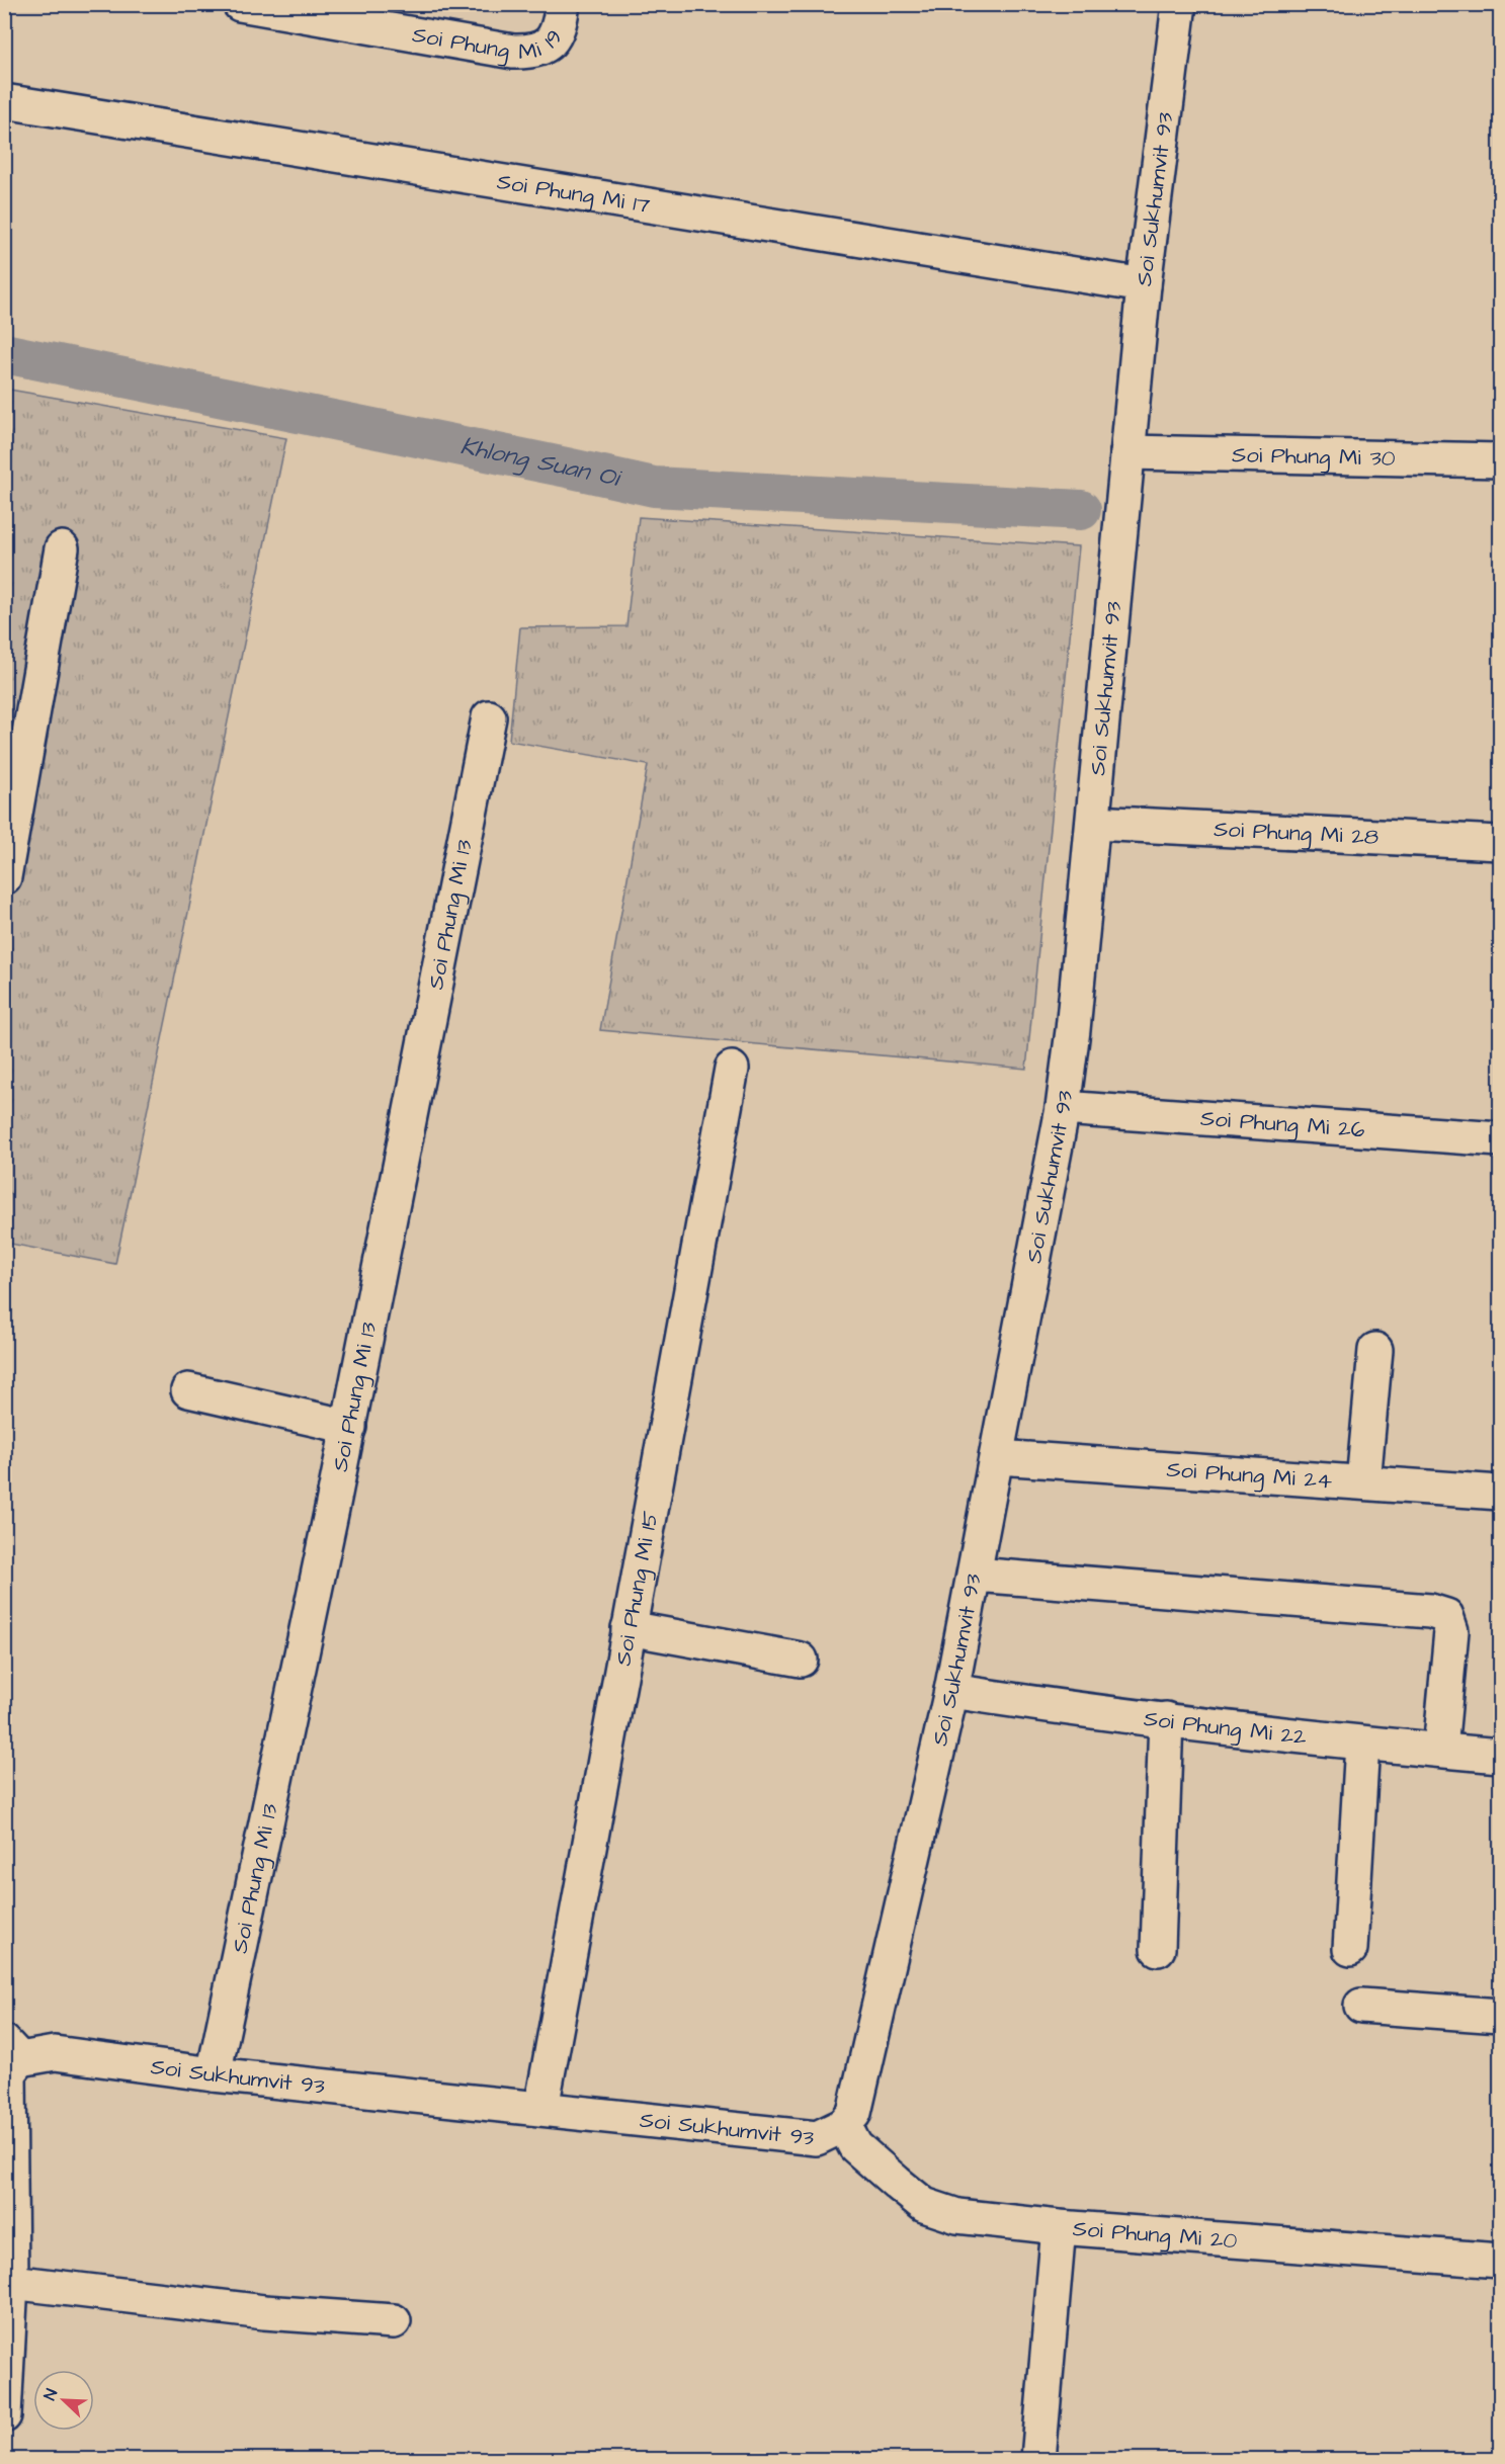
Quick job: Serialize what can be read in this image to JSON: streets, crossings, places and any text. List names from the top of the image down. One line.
{"streets":{"street":["Soi Phung Mi 19","Soi Phung Mi 17","Soi Sukhumvit 93","Soi Phung Mi 30","Soi Phung Mi 28","Soi Phung Mi 13","Soi Phung Mi 26","Soi Phung Mi 24","Soi Phung Mi 15","Soi Phung Mi 22","Soi Phung Mi 20"]},"crossings":[["Soi Phung Mi 17","Soi Sukhumvit 93"],["Soi Sukhumvit 93","Soi Phung Mi 30"],["Soi Sukhumvit 93","Soi Phung Mi 28"],["Soi Sukhumvit 93","Soi Phung Mi 13"],["Soi Sukhumvit 93","Soi Phung Mi 26"],["Soi Sukhumvit 93","Soi Phung Mi 24"],["Soi Sukhumvit 93","Soi Phung Mi 15"],["Soi Sukhumvit 93","Soi Phung Mi 22"],["Soi Sukhumvit 93","Soi Phung Mi 20"]],"water":["Khlong Suan Oi"],"north":"top left"}
